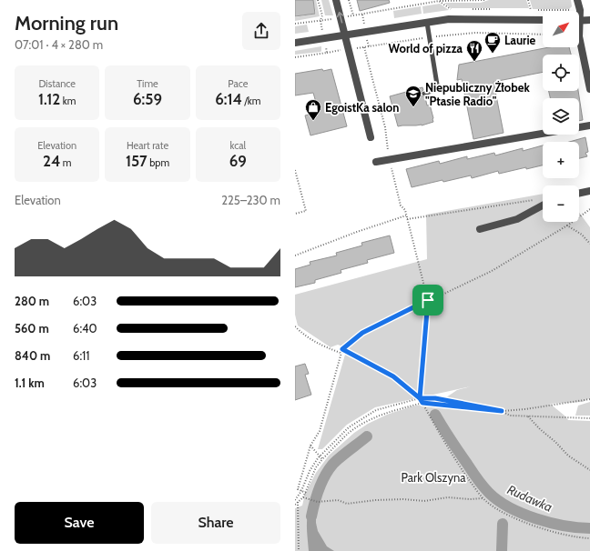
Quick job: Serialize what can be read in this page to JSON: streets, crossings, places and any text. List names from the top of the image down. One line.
{"water":["Rudawka"],"parks":["Park Olszyna"],"places":{"cafe":["Laurie"],"restaurant":["World of pizza"],"school or university":["Niepubliczny Żłobek \"Ptasie Radio\""],"shop":["EgoistKa salon"]},"north":"top right","page":{"heading":["Morning run","07:01 · 4 × 280 m"],"map_buttons":["+","−"],"stats":[["Distance","1.12 km"],["Time","6:59"],["Pace","6:14 /km"],["Elevation","24 m"],["Heart rate","157 bpm"],["kcal","69"]],"chart":["Elevation","225–230 m"],"list":[{"name":"280 m","note":"6:03"},{"name":"560 m","note":"6:40"},{"name":"840 m","note":"6:11"},{"name":"1.1 km","note":"6:03"}],"buttons":["Save","Share"]}}
